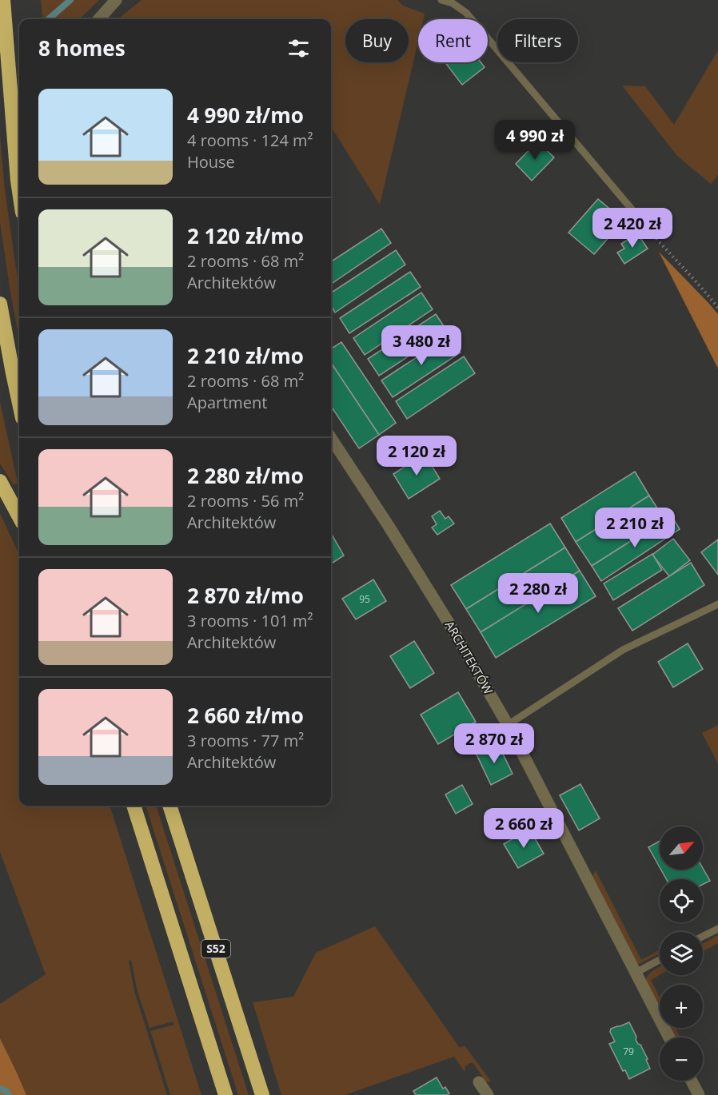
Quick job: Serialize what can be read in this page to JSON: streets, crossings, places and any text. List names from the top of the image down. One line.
{"streets":{"highway":["S52"],"street":["ARCHITEKTÓW"]},"house_numbers":["95","79"],"north":"top right","page":{"chip":["Buy","Rent","Filters"],"heading":"8 homes","list":[{"name":"4 990 zł/mo","note":"4 rooms · 124 m² · House"},{"name":"2 120 zł/mo","note":"2 rooms · 68 m² · Architektów"},{"name":"2 210 zł/mo","note":"2 rooms · 68 m² · Apartment"},{"name":"2 280 zł/mo","note":"2 rooms · 56 m² · Architektów"},{"name":"2 870 zł/mo","note":"3 rooms · 101 m² · Architektów"},{"name":"2 660 zł/mo","note":"3 rooms · 77 m² · Architektów"}],"price":["4 990 zł","2 420 zł","3 480 zł","2 120 zł","2 210 zł","2 280 zł","2 870 zł","2 660 zł"],"map_buttons":["+","−"]}}
